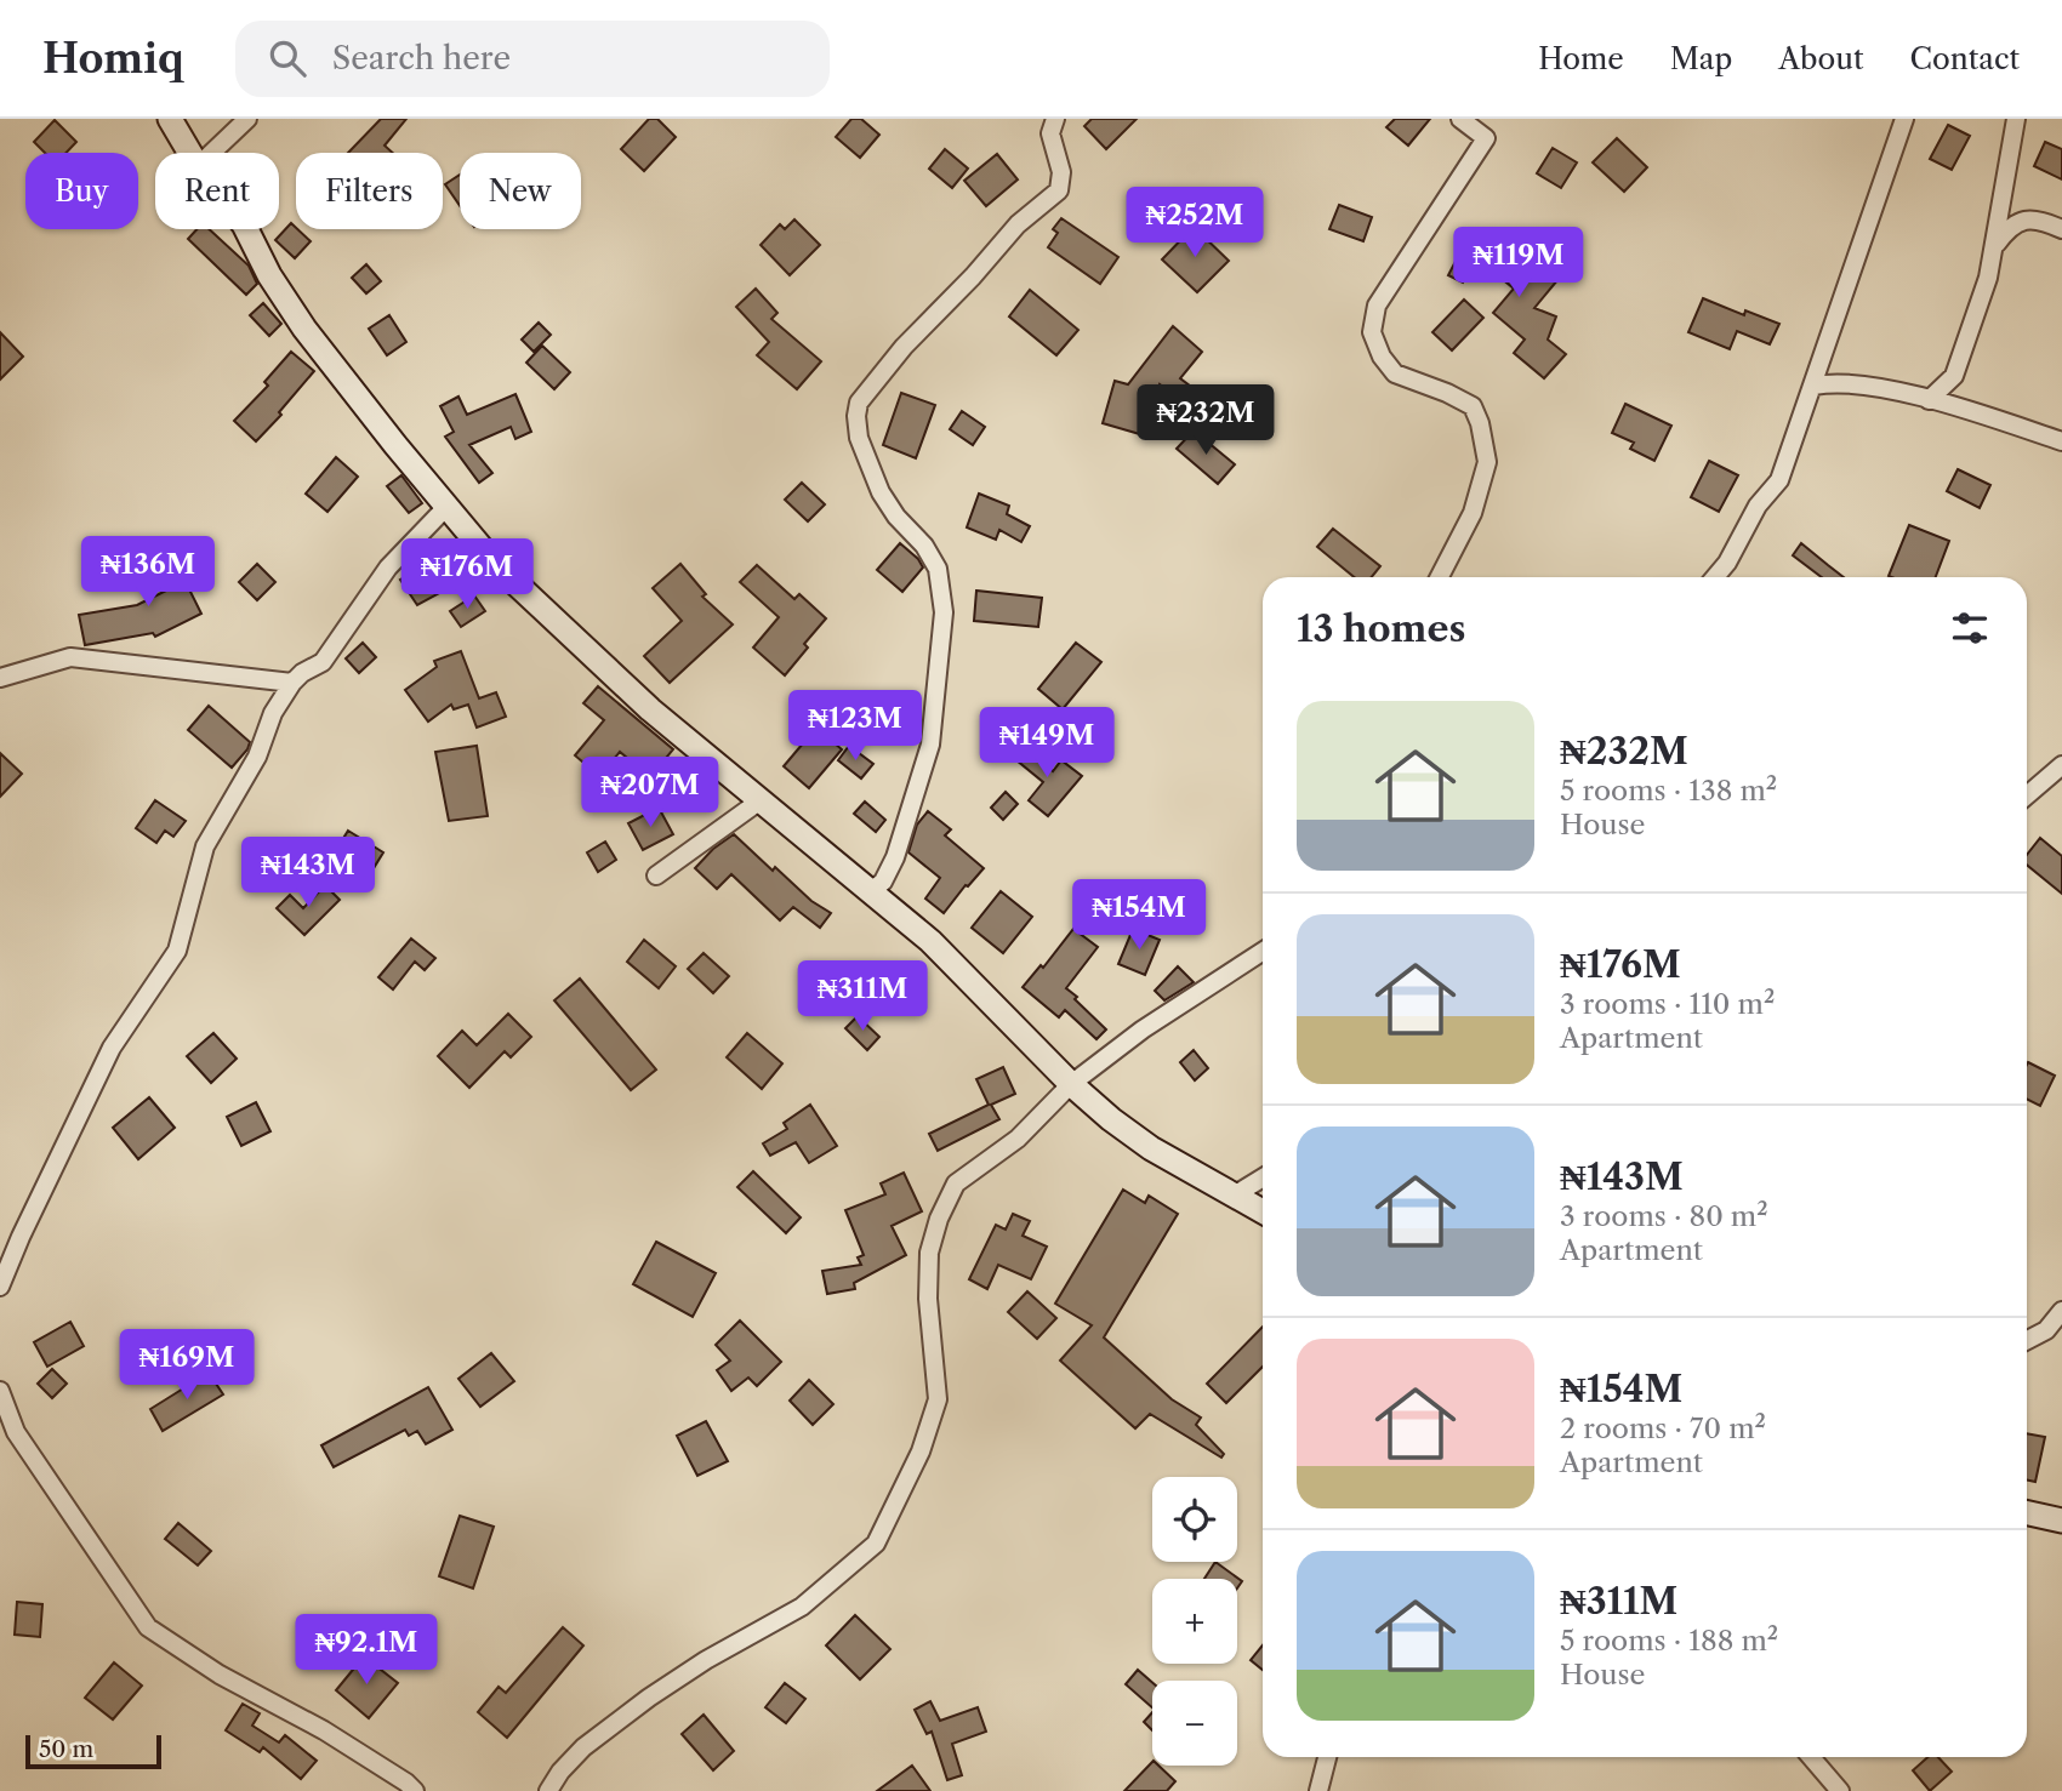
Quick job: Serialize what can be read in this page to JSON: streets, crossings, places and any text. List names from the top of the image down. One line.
{"scale_bar":"50 m","page":{"header":"Homiq","search":"Search here","nav":["Home","Map","About","Contact"],"chip":["Buy","Rent","Filters","New"],"price":["₦252M","₦119M","₦232M","₦136M","₦176M","₦123M","₦149M","₦207M","₦143M","₦154M","₦311M","₦169M","₦92.1M"],"heading":"13 homes","list":[{"name":"₦232M","note":"5 rooms · 138 m² · House"},{"name":"₦176M","note":"3 rooms · 110 m² · Apartment"},{"name":"₦143M","note":"3 rooms · 80 m² · Apartment"},{"name":"₦154M","note":"2 rooms · 70 m² · Apartment"},{"name":"₦311M","note":"5 rooms · 188 m² · House"}],"map_buttons":["+","−"],"scale":"50 m"}}
